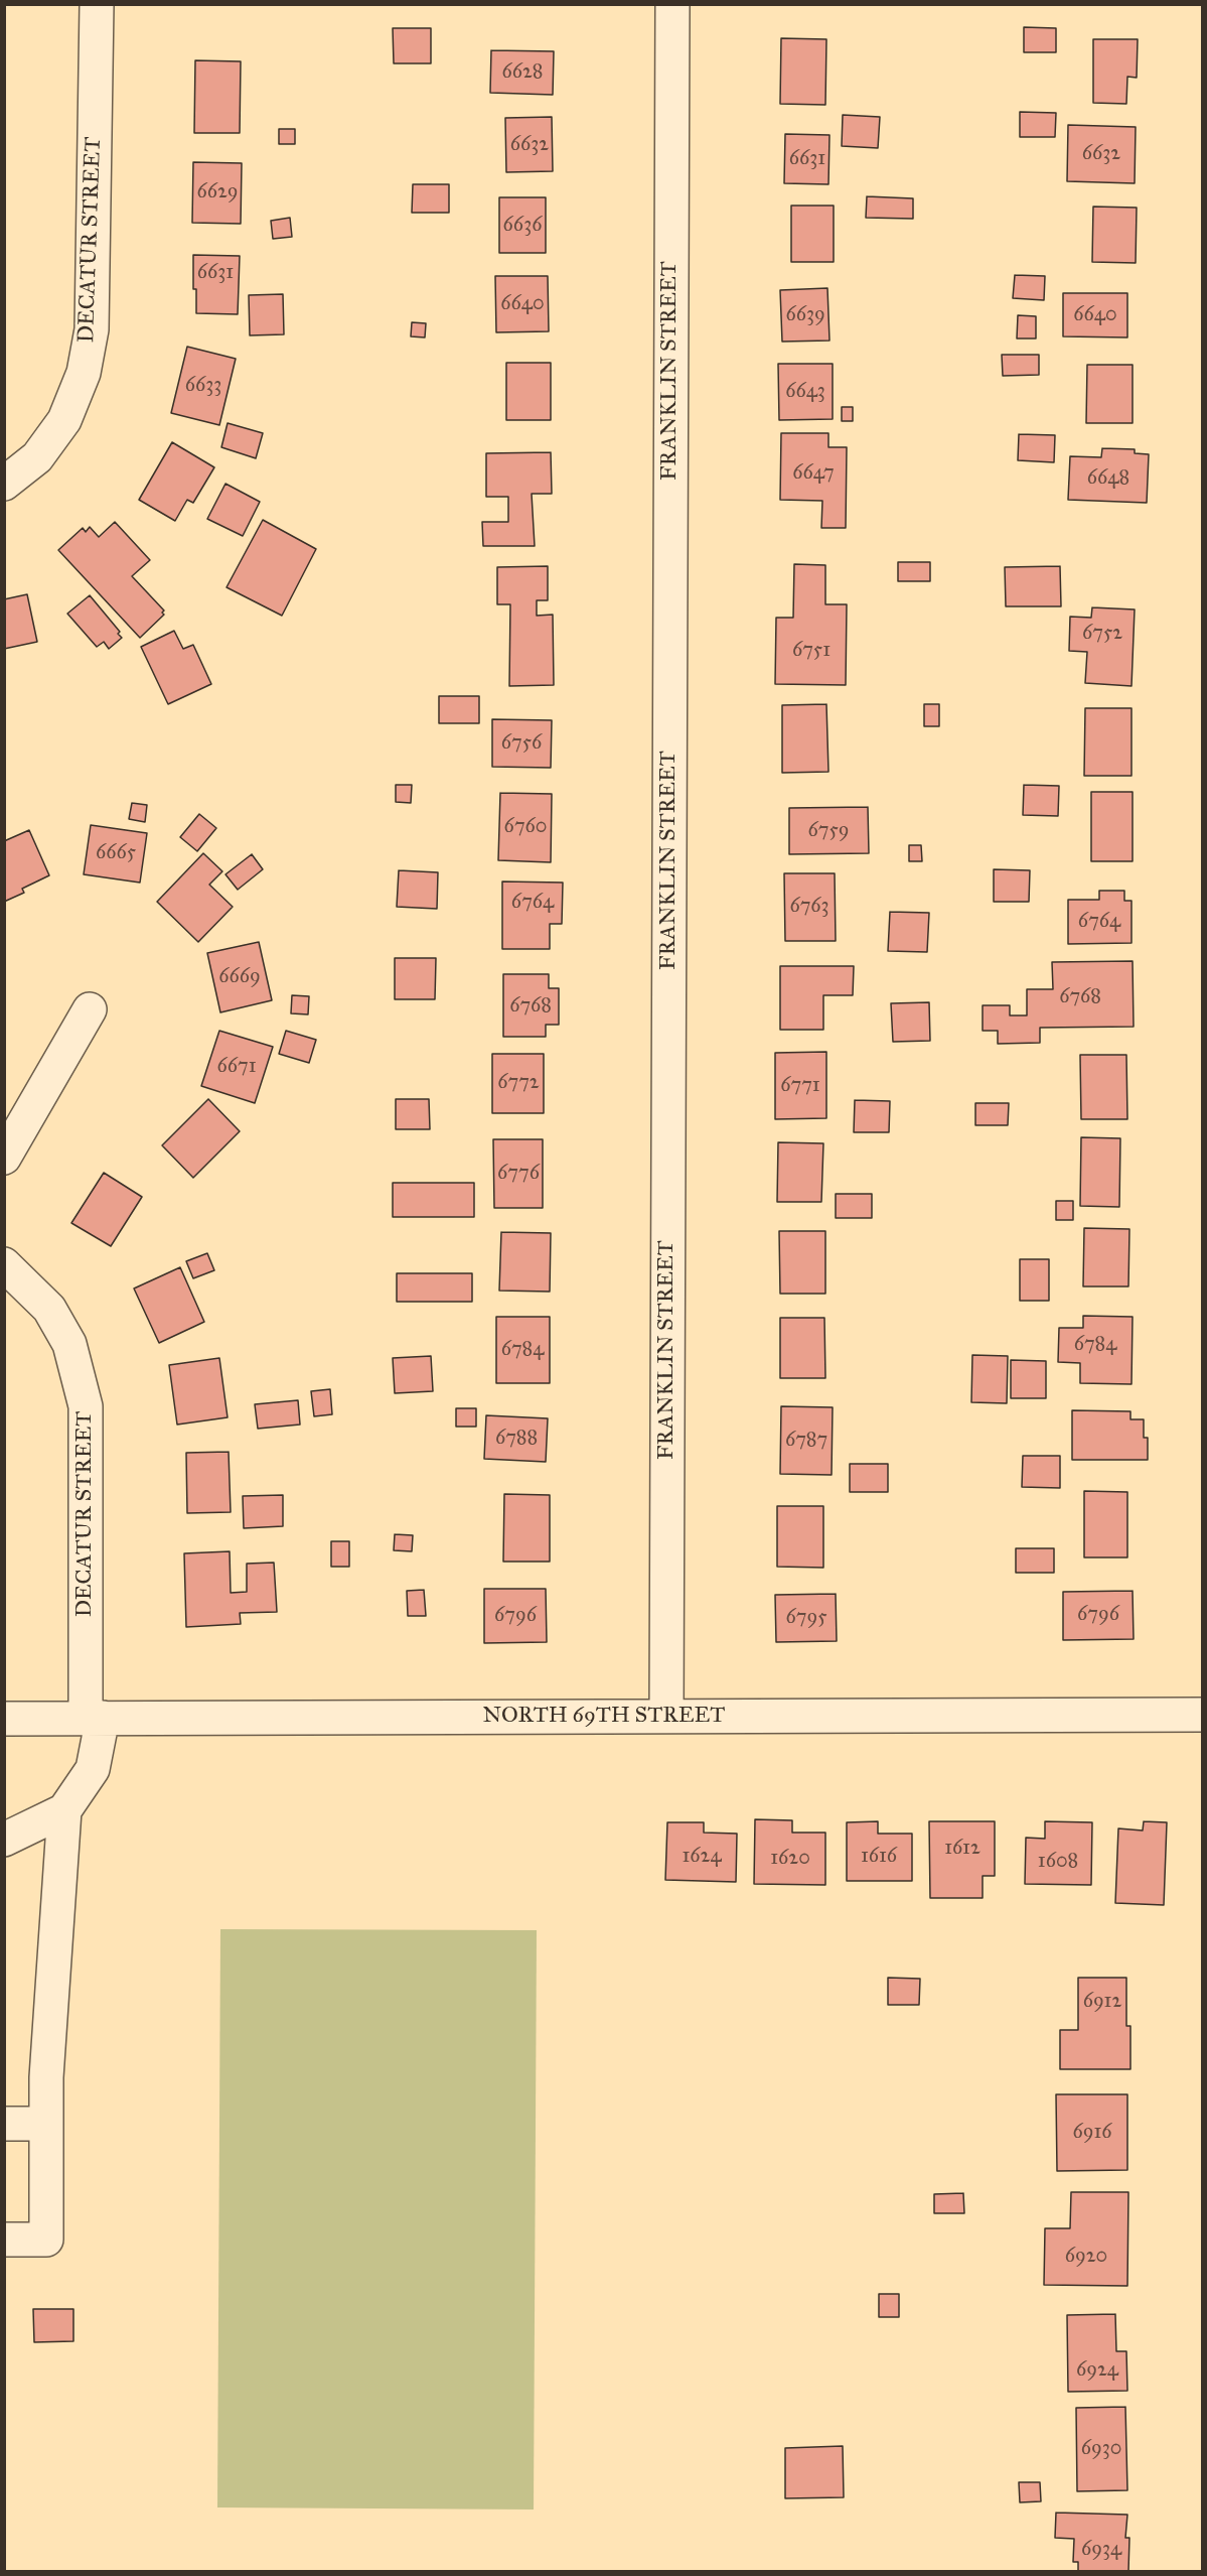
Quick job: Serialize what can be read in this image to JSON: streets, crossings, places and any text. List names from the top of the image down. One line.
{"streets":{"street":["DECATUR STREET","FRANKLIN STREET","NORTH 69TH STREET"]},"crossings":[["DECATUR STREET","NORTH 69TH STREET"],["FRANKLIN STREET","NORTH 69TH STREET"]],"house_numbers":["6628","6632","6632","6631","6629","6636","6631","6640","6639","6640","6633","6643","6647","6648","6752","6751","6756","6760","6759","6665","6764","6763","6764","6669","6768","6768","6671","6772","6771","6776","6784","6784","6788","6787","6796","6796","6795","1612","1624","1616","1620","1608","6912","6916","6920","6924","6930","6934"]}
